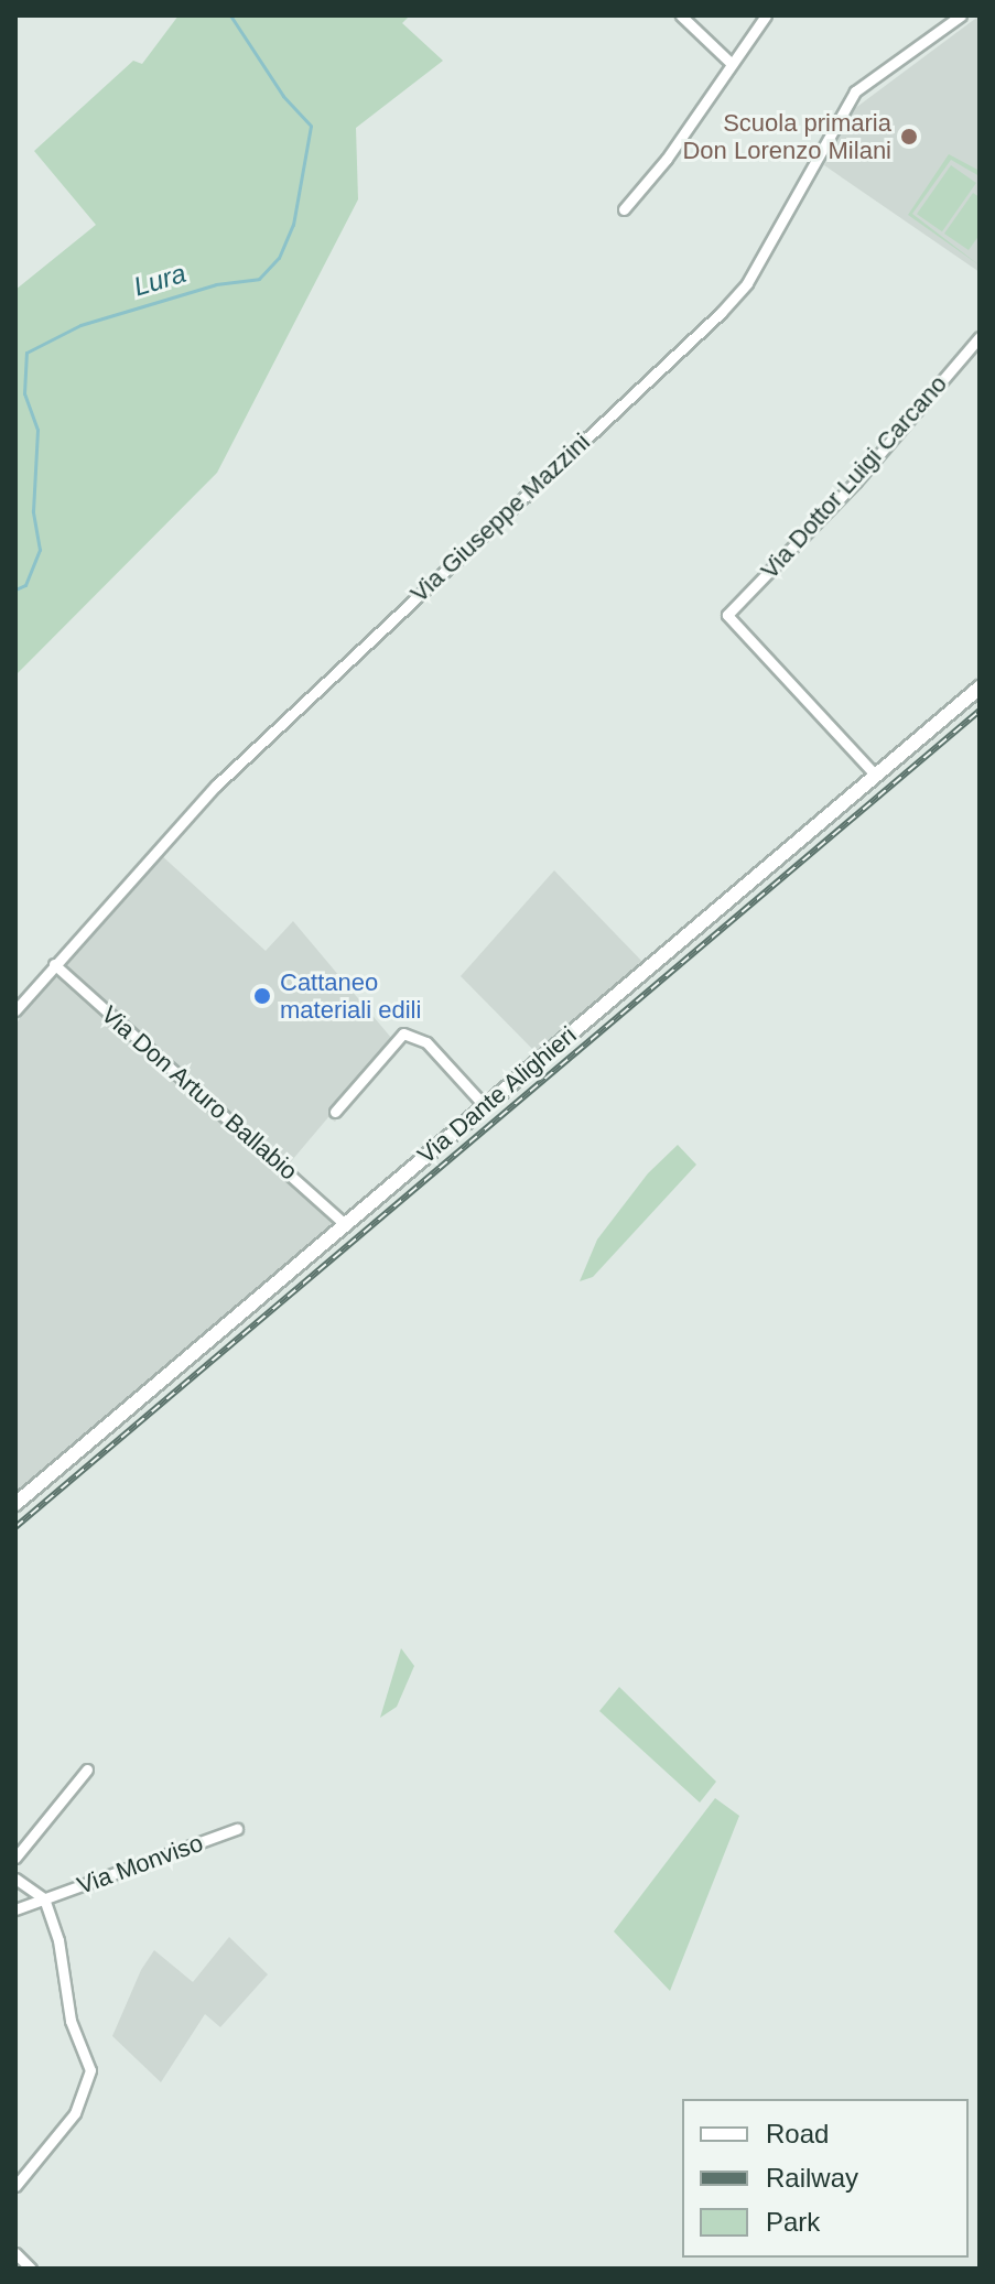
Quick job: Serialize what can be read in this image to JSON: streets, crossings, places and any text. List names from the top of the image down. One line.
{"streets":{"street":["Via Dottor Luigi Carcano","Via Giuseppe Mazzini","Via Don Arturo Ballabio","Via Dante Alighieri","Via Monviso"]},"crossings":[["Via Dottor Luigi Carcano","Via Dante Alighieri"],["Via Giuseppe Mazzini","Via Don Arturo Ballabio"],["Via Don Arturo Ballabio","Via Dante Alighieri"]],"water":["Lura"],"places":["Scuola primaria Don Lorenzo Milani","Cattaneo materiali edili"],"legend":["Road","Railway","Park"]}
